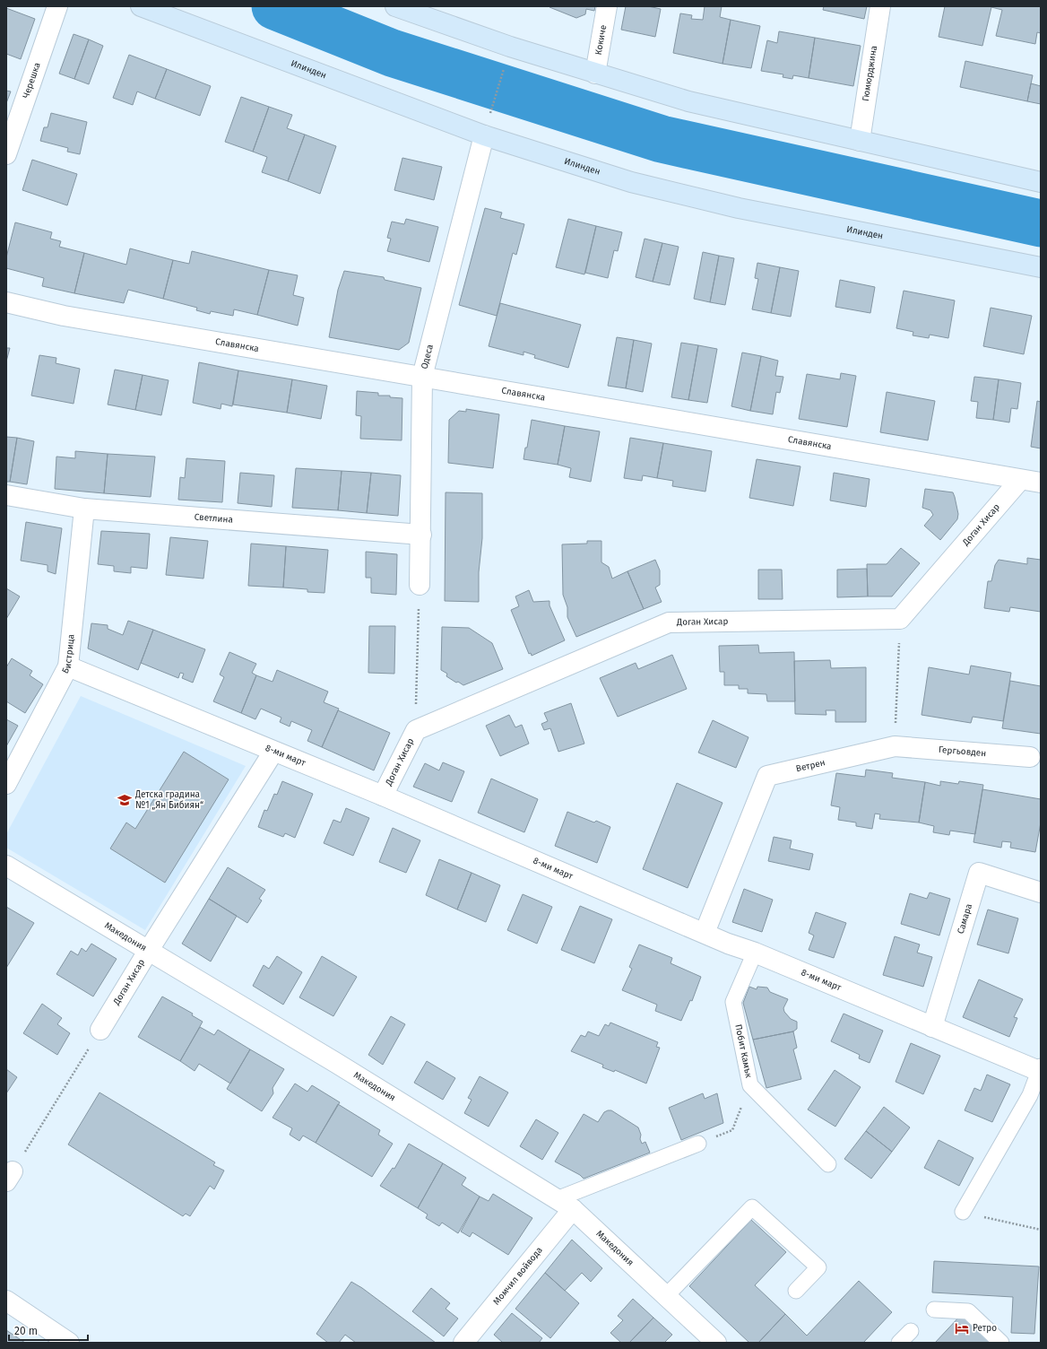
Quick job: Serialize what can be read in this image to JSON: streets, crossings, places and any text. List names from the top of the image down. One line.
{"streets":{"main road":["Илинден"],"street":["Кокиче","Гюмюрджина","Черешка","Славянска","Одеса","Светлина","Доган Хисар","Бистрица","Гергьовден","8-ми март","Ветрен","Самара","Македония","Момчил войвода"],"lane":["Побит Камък"]},"crossings":[["Илинден","Одеса"],["Славянска","Одеса"],["Славянска","Доган Хисар"],["Одеса","Светлина"],["Светлина","Бистрица"],["Доган Хисар","8-ми март"],["Доган Хисар","Македония"],["Бистрица","8-ми март"],["Гергьовден","Ветрен"],["8-ми март","Ветрен"],["8-ми март","Самара"],["8-ми март","Побит Камък"],["Македония","Момчил войвода"]],"places":{"school or university":["Детска градина №1 „Ян Бибиян“"],"hotel":["Ретро"]},"scale_bar":"20 m"}
